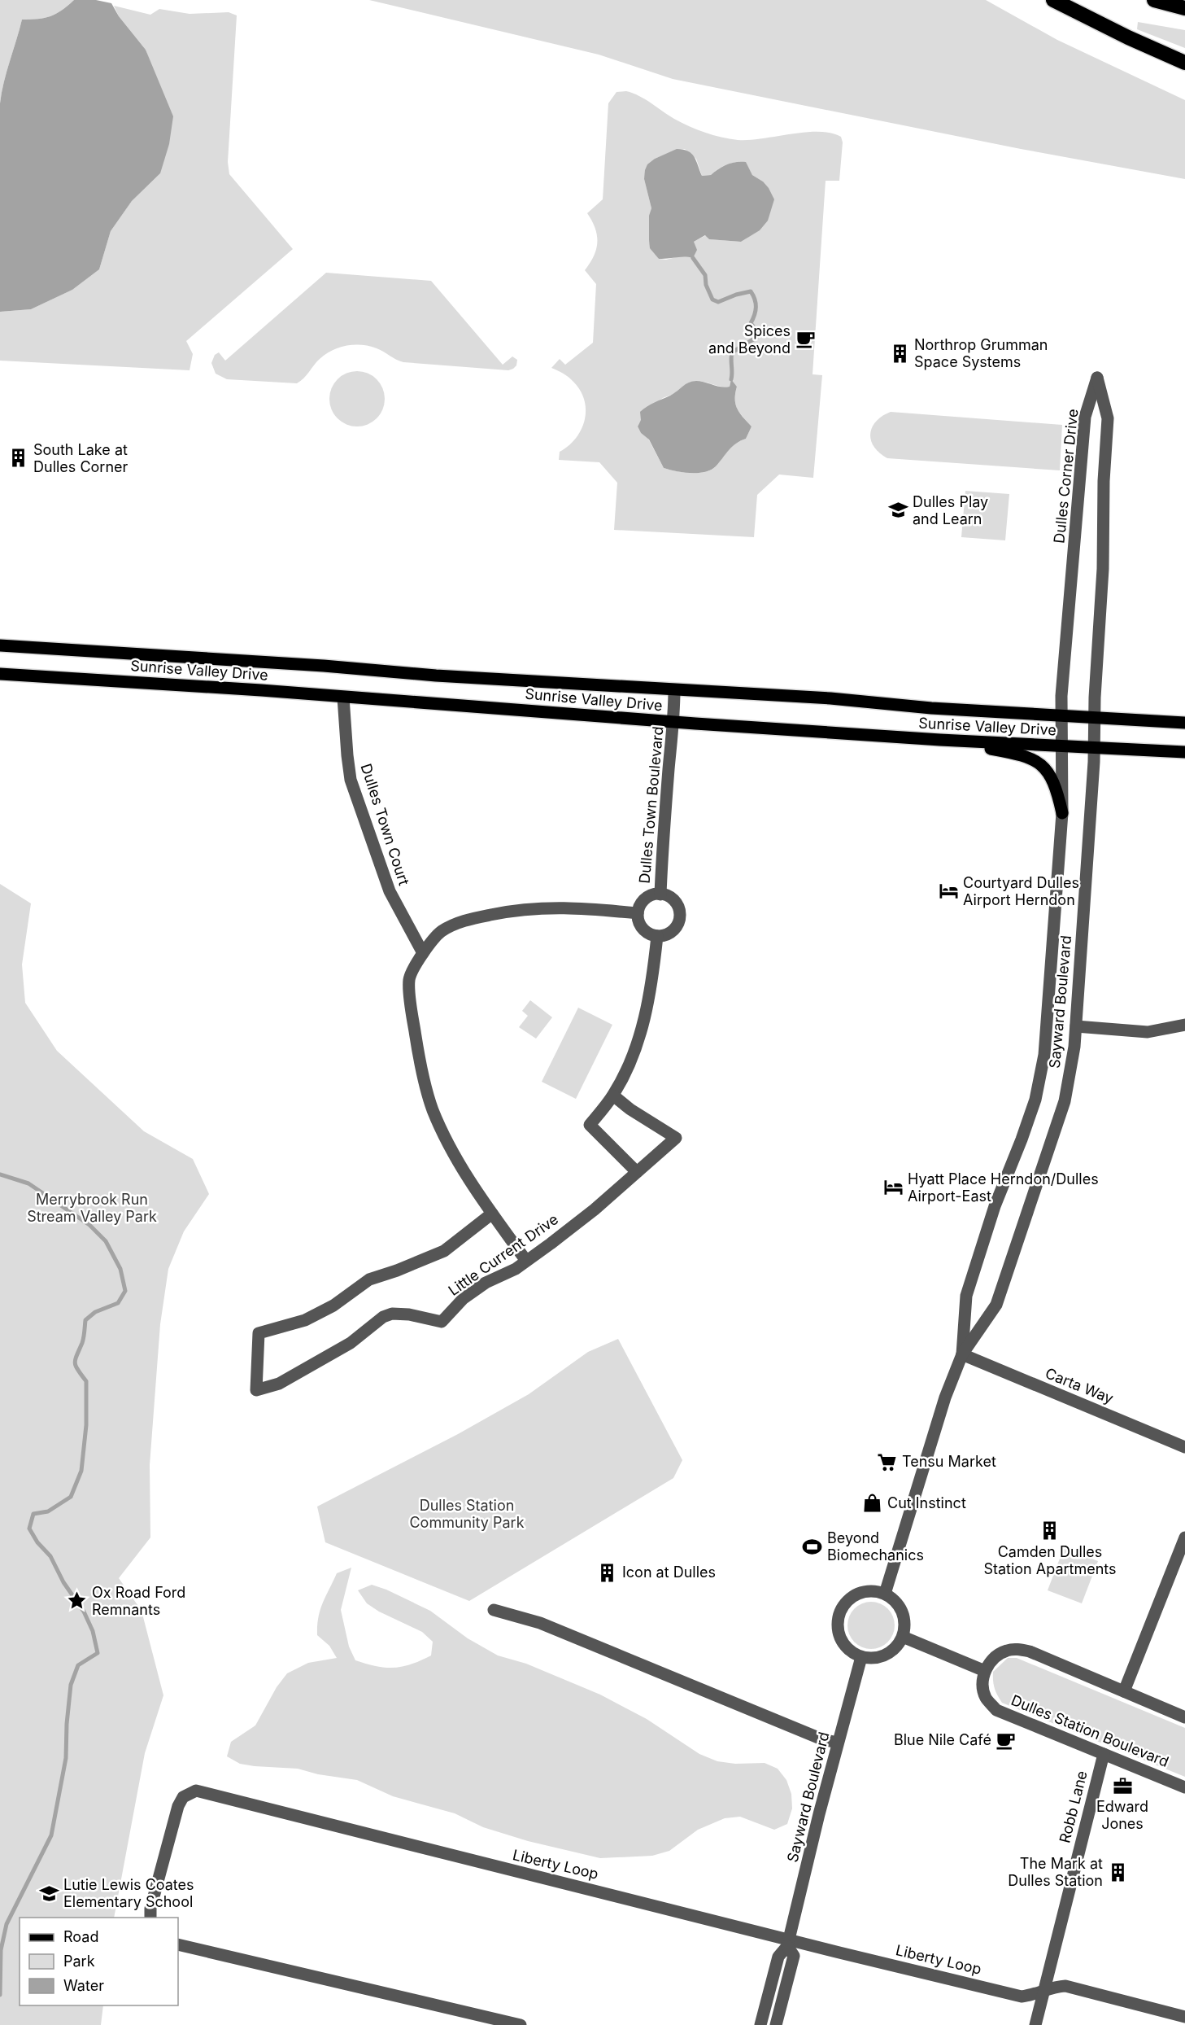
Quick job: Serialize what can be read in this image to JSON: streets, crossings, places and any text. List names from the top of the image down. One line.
{"streets":{"main road":["Sunrise Valley Drive"],"street":["Dulles Corner Drive","Dulles Town Boulevard","Dulles Town Court","Sayward Boulevard","Little Current Drive","Carta Way","Dulles Station Boulevard","Robb Lane","Liberty Loop"]},"crossings":[["Dulles Corner Drive","Sunrise Valley Drive"],["Dulles Corner Drive","Sayward Boulevard"],["Sunrise Valley Drive","Dulles Town Boulevard"],["Sunrise Valley Drive","Dulles Town Court"],["Sunrise Valley Drive","Sayward Boulevard"],["Sayward Boulevard","Carta Way"],["Sayward Boulevard","Liberty Loop"],["Dulles Station Boulevard","Robb Lane"],["Robb Lane","Liberty Loop"]],"parks":["Merrybrook Run Stream Valley Park","Dulles Station Community Park"],"places":{"cafe":["Spices and Beyond","Blue Nile Café"],"building":["Northrop Grumman Space Systems","South Lake at Dulles Corner","Camden Dulles Station Apartments","Icon at Dulles","The Mark at Dulles Station"],"school or university":["Dulles Play and Learn","Lutie Lewis Coates Elementary School"],"hotel":["Courtyard Dulles Airport Herndon","Hyatt Place Herndon/Dulles Airport-East"],"supermarket":["Tensu Market"],"shop":["Cut Instinct"],"sports":["Beyond Biomechanics"],"place":["Ox Road Ford Remnants"],"office":["Edward Jones"]},"legend":["Road","Park","Water"]}
